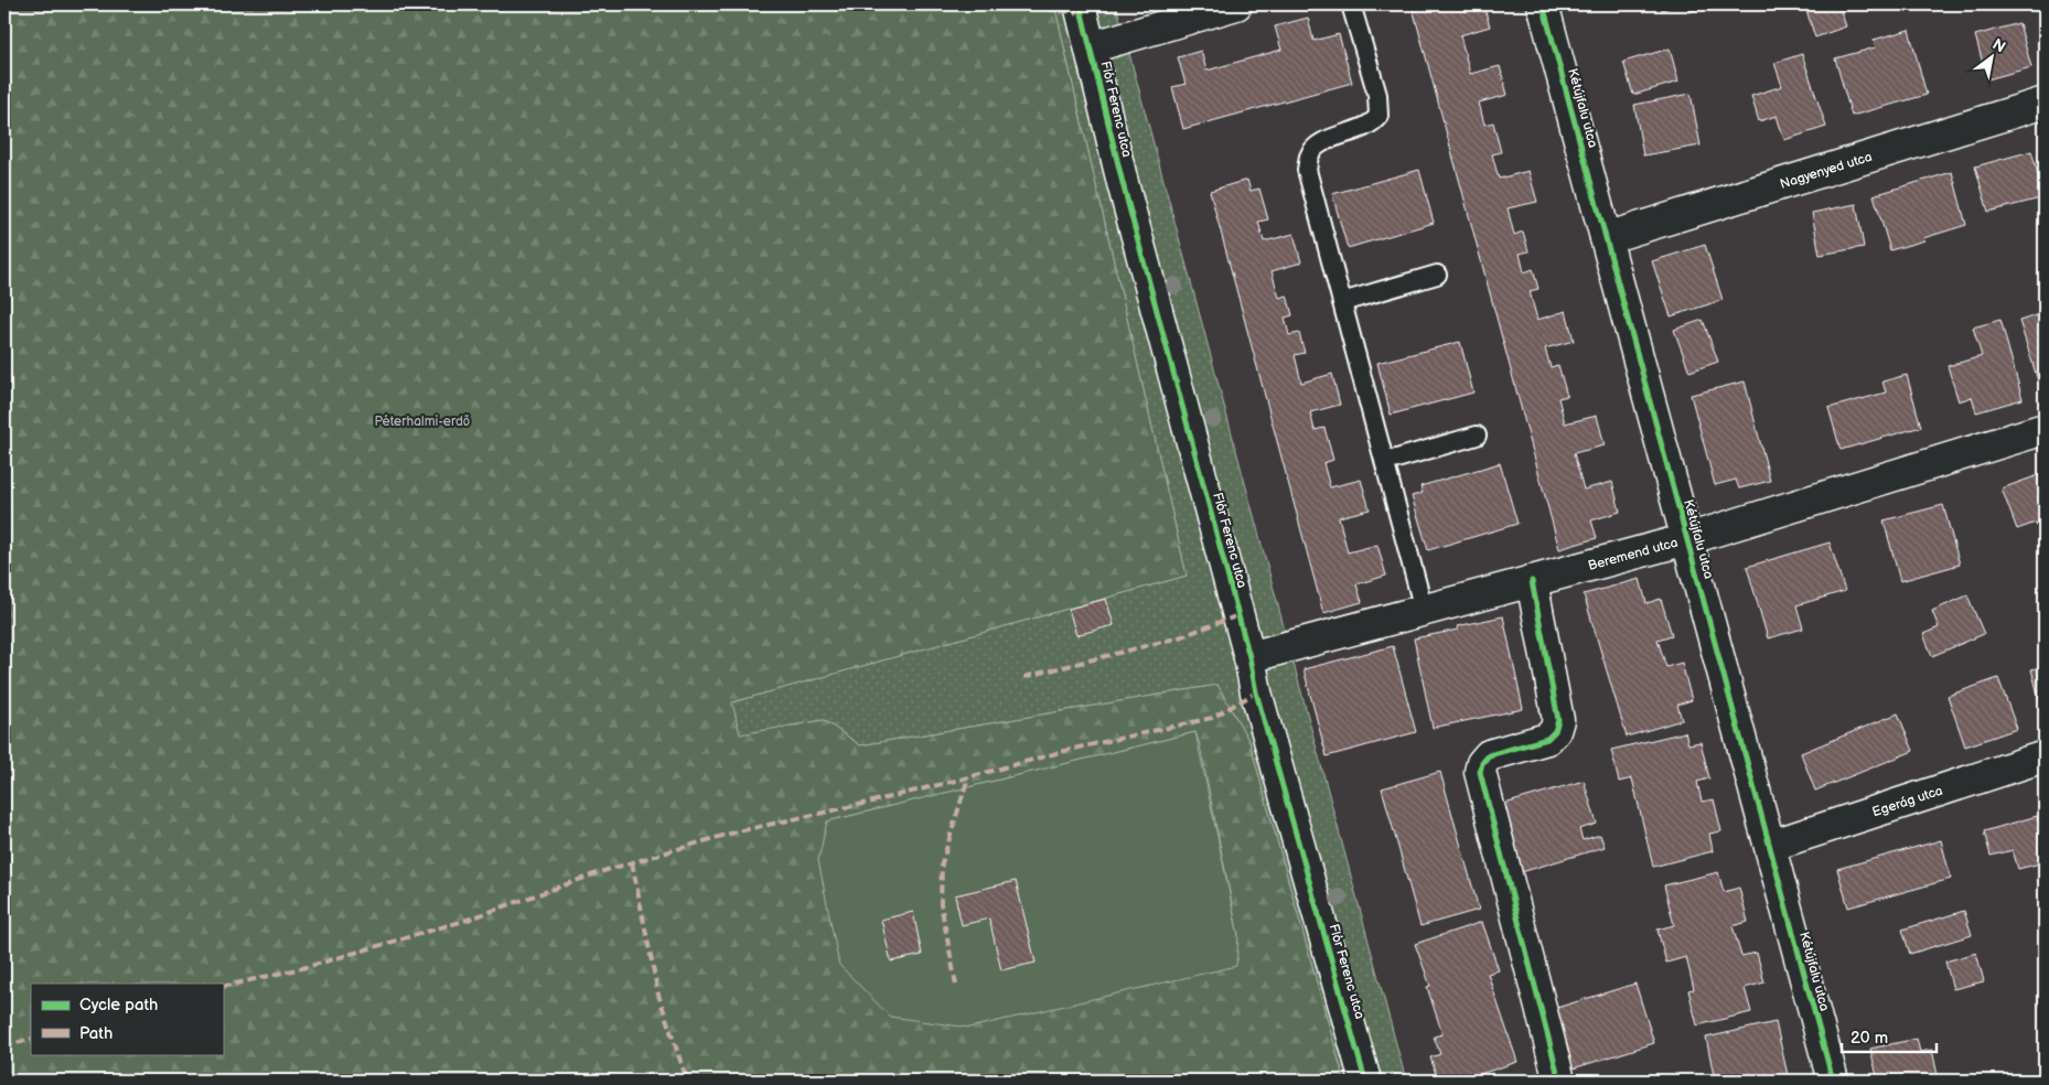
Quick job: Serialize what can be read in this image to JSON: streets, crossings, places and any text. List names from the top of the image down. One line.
{"streets":{"street":["Kétújfalu utca","Flór Ferenc utca","Nagyenyed utca","Beremend utca","Egerág utca"]},"crossings":[["Kétújfalu utca","Nagyenyed utca"],["Kétújfalu utca","Beremend utca"],["Kétújfalu utca","Egerág utca"],["Flór Ferenc utca","Beremend utca"]],"parks":["Péterhalmi-erdő"],"legend":["Cycle path","Path"],"scale_bar":"20 m","north":"top right"}
